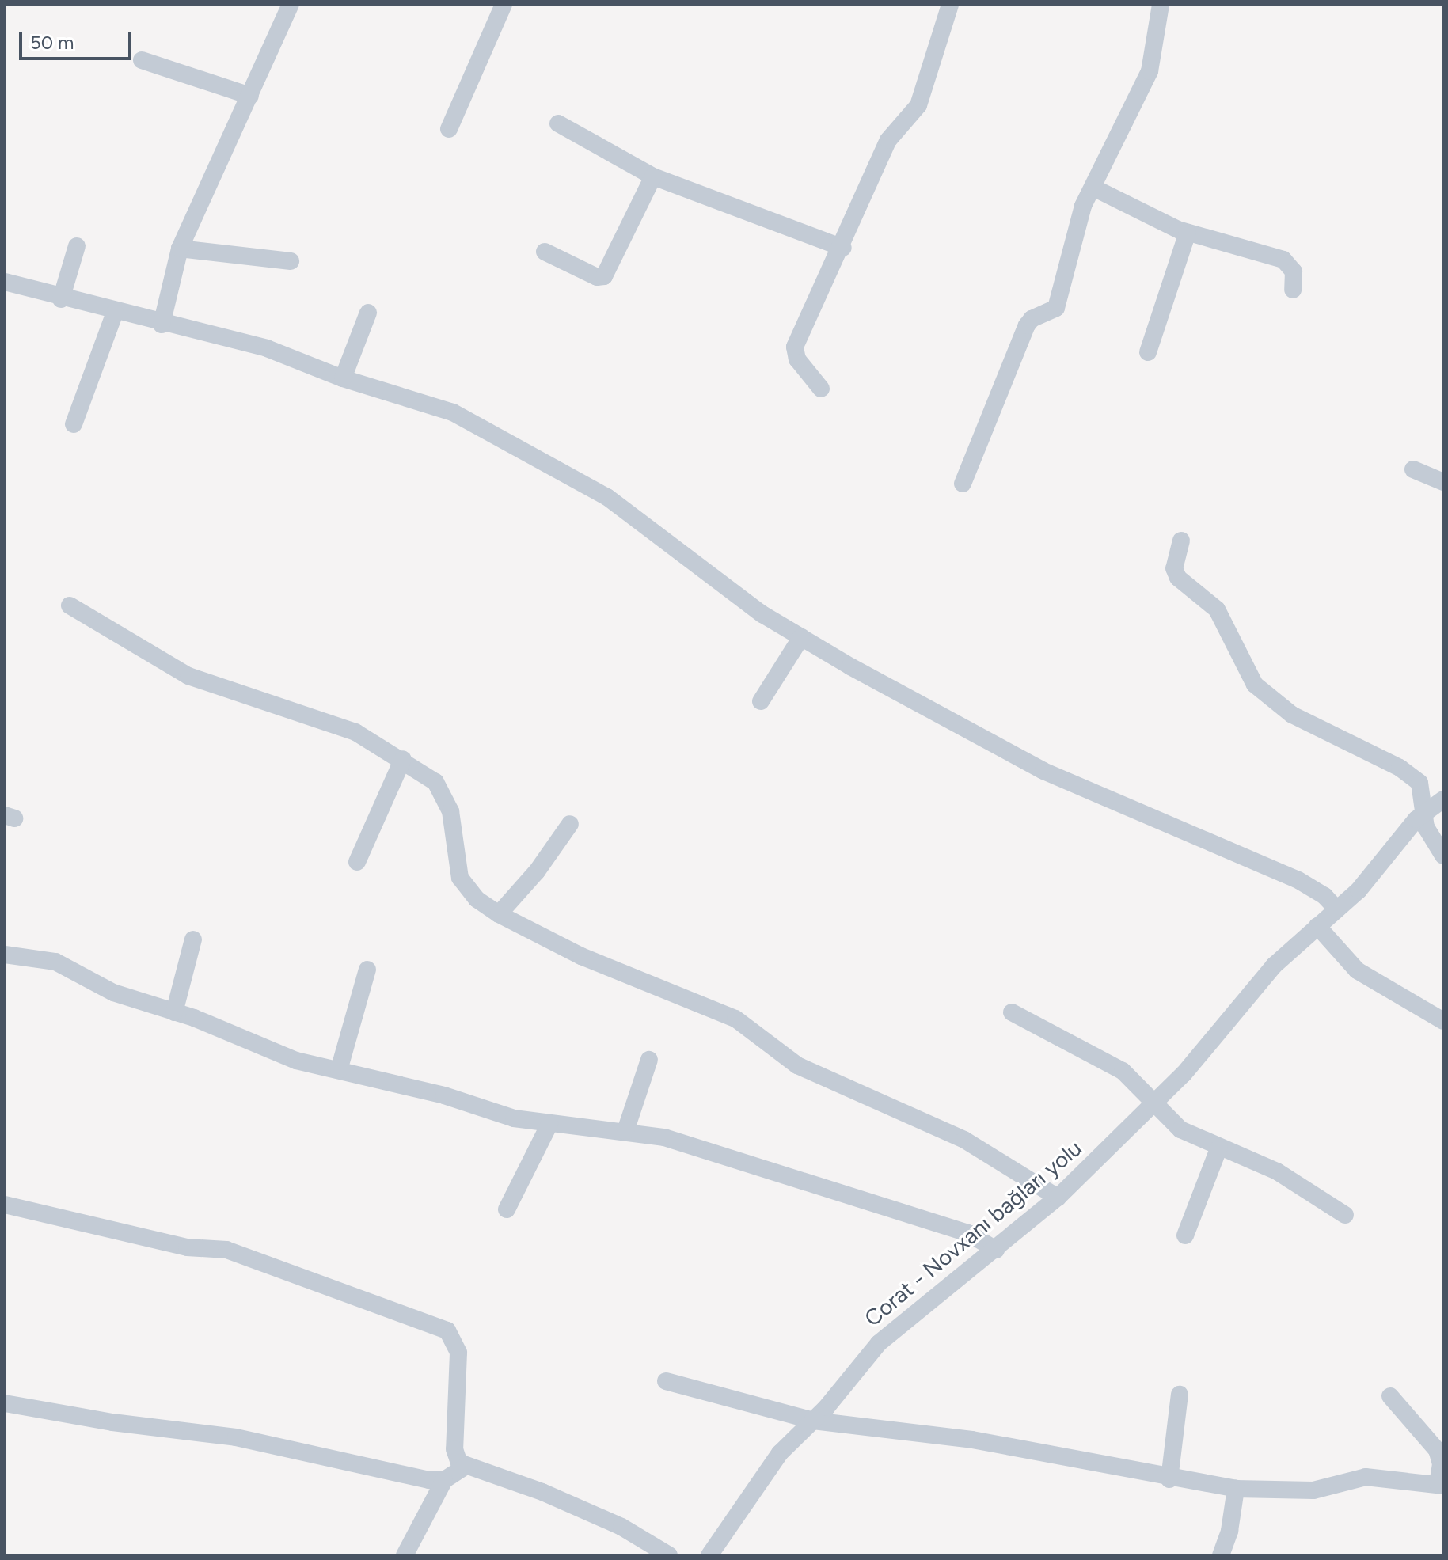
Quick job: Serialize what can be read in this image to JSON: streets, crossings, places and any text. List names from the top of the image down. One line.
{"streets":{"street":["Corat - Novxanı bağları yolu"]},"scale_bar":"50 m"}
